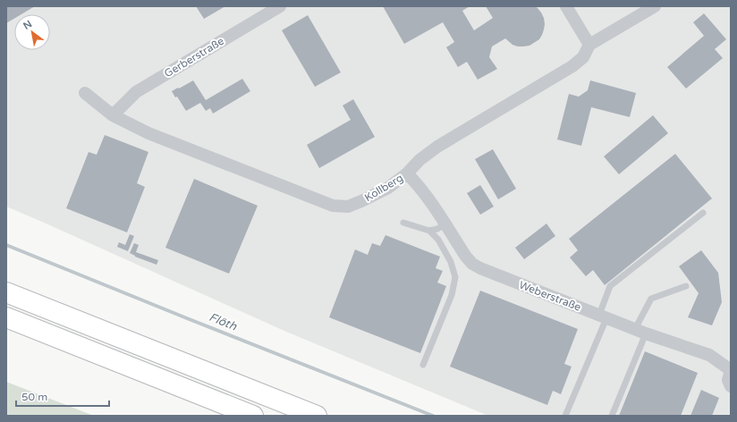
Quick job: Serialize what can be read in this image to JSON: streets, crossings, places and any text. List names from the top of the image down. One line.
{"streets":{"street":["Gerberstraße","Kollberg","Weberstraße"]},"crossings":[["Gerberstraße","Kollberg"],["Kollberg","Weberstraße"]],"water":["Flöth"],"scale_bar":"50 m","north":"top left"}
